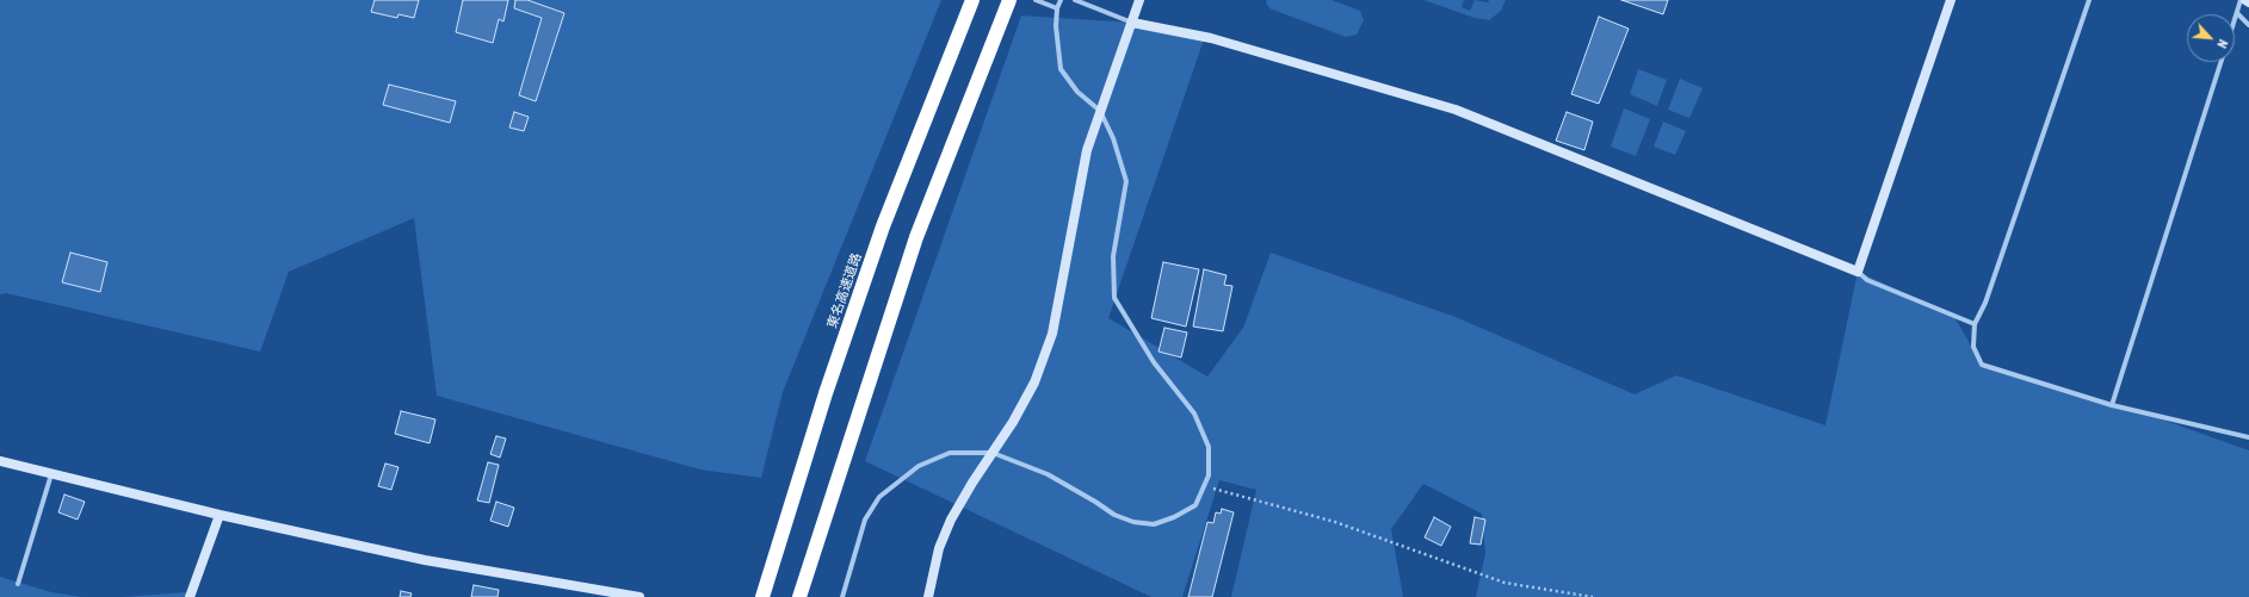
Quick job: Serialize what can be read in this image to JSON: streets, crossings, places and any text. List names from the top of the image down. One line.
{"streets":{"highway":["東名高速道路"]},"north":"bottom right"}
